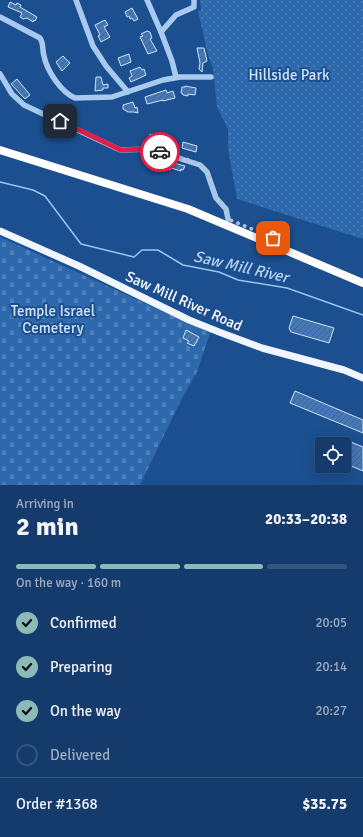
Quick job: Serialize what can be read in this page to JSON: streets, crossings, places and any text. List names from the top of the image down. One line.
{"streets":{"main road":["Saw Mill River Road"]},"water":["Saw Mill River"],"parks":["Hillside Park","Temple Israel Cemetery"],"page":{"heading":["2 min","Arriving in","20:33–20:38"],"panel":["Order #1368","$35.75"],"bar":"On the way · 160 m","list":[["Confirmed","20:05"],["Preparing","20:14"],["On the way","20:27"],"Delivered"]}}
